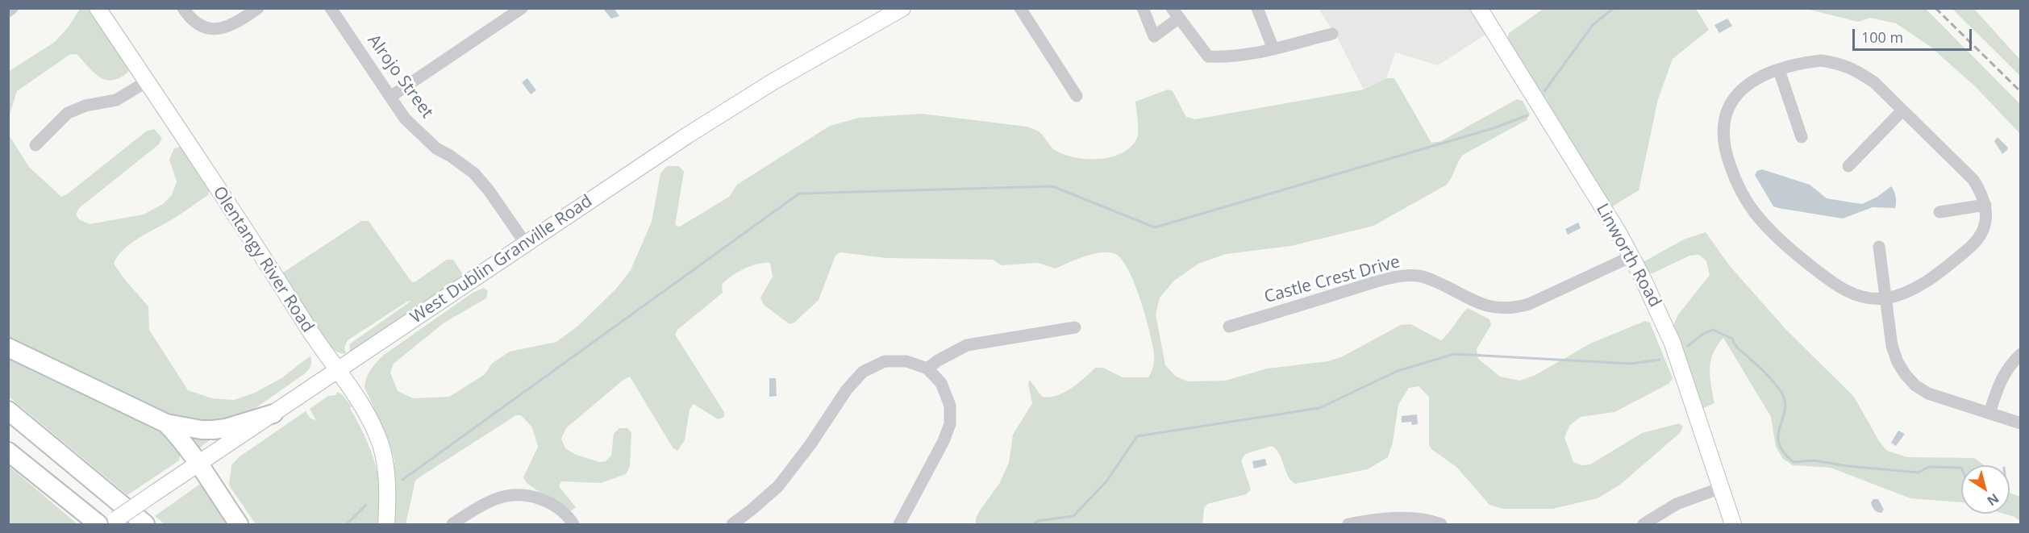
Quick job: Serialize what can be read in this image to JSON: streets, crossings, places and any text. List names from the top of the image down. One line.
{"streets":{"main road":["Linworth Road","Olentangy River Road","West Dublin Granville Road"],"street":["Alrojo Street","Castle Crest Drive"]},"crossings":[["Alrojo Street","West Dublin Granville Road"],["Linworth Road","Castle Crest Drive"],["Olentangy River Road","West Dublin Granville Road"]],"scale_bar":"100 m","north":"bottom right"}
